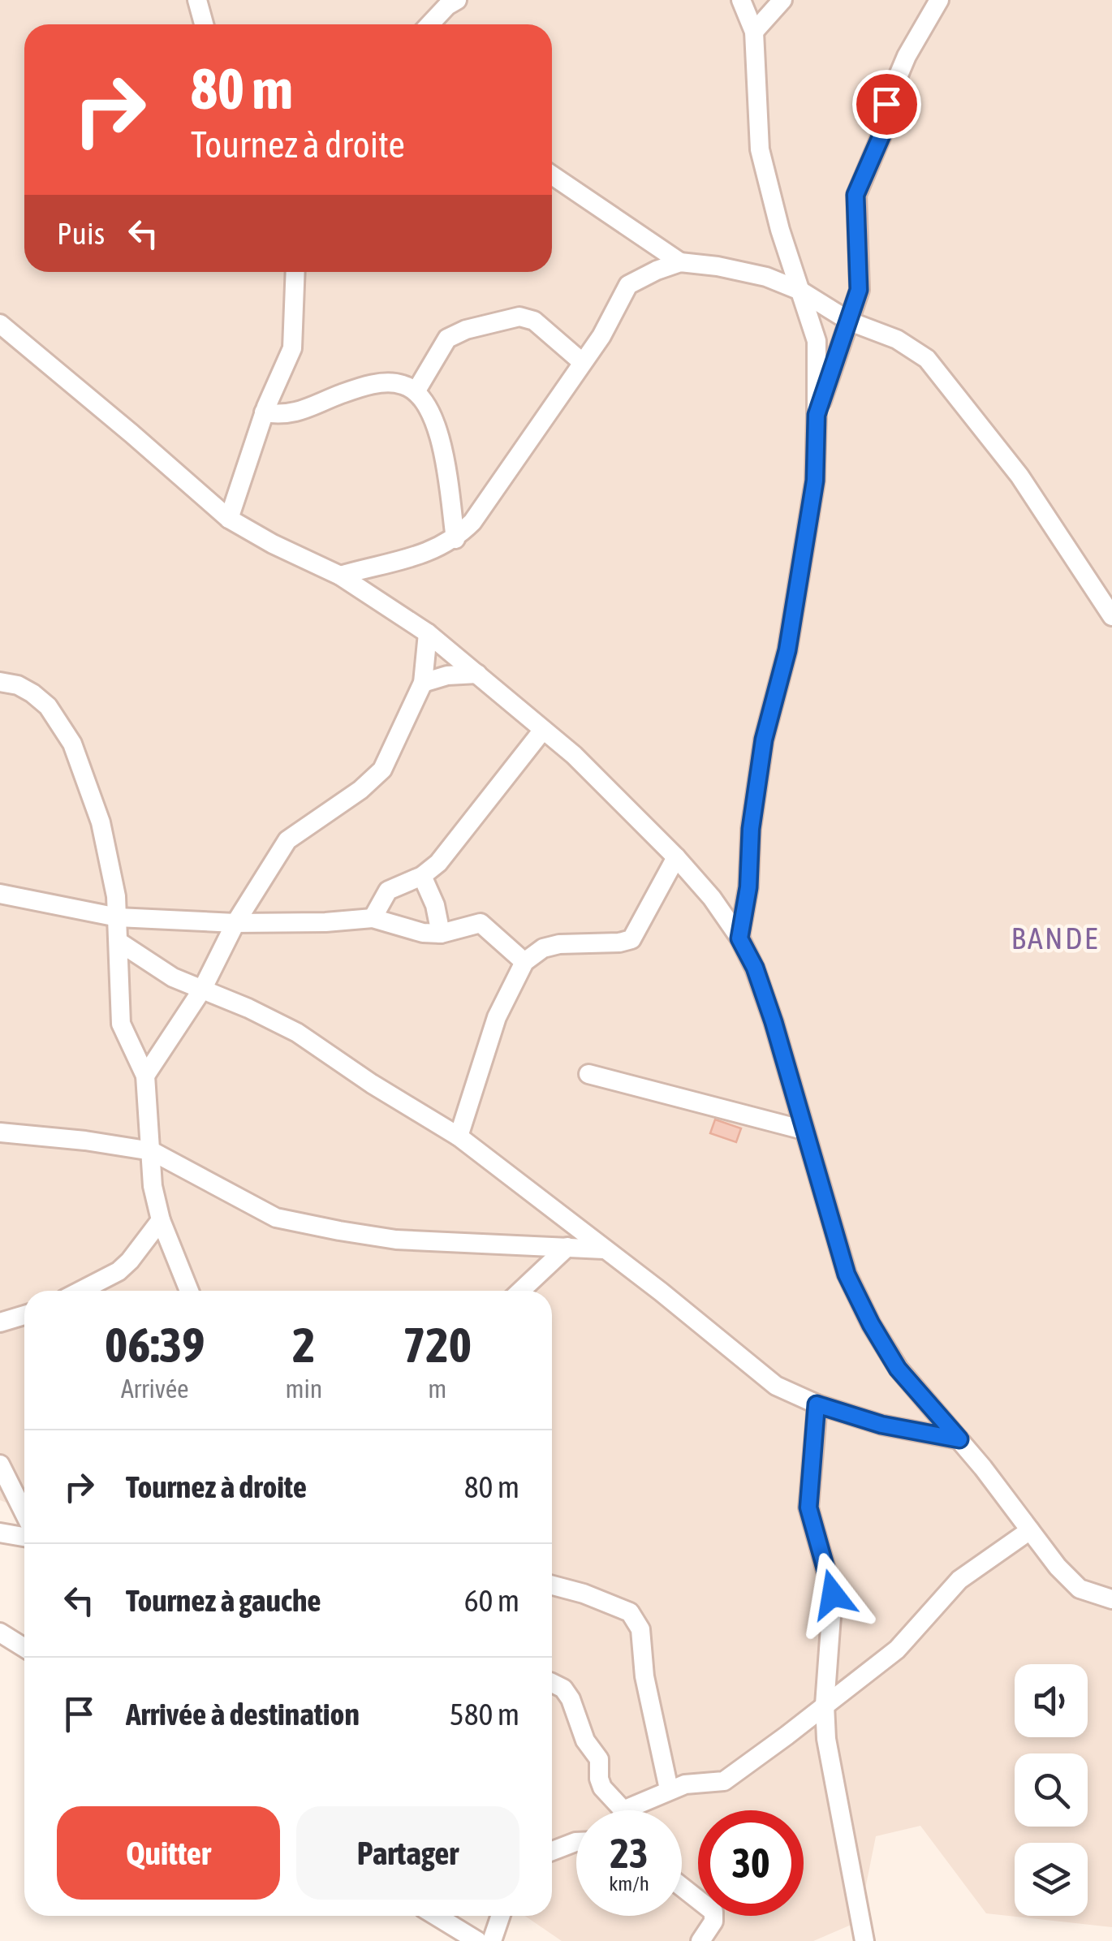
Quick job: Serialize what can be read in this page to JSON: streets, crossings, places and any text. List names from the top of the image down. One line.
{"districts":["BANDE"],"page":{"turn":["80 m","Tournez à droite"],"then":"Puis","eta":["06:39","Arrivée","2","min","720","m"],"list":[{"name":"Tournez à droite","value":"80 m"},{"name":"Tournez à gauche","value":"60 m"},{"name":"Arrivée à destination","value":"580 m"}],"buttons":["Quitter","Partager"],"speed":"23 km/h","limit":"30"}}
